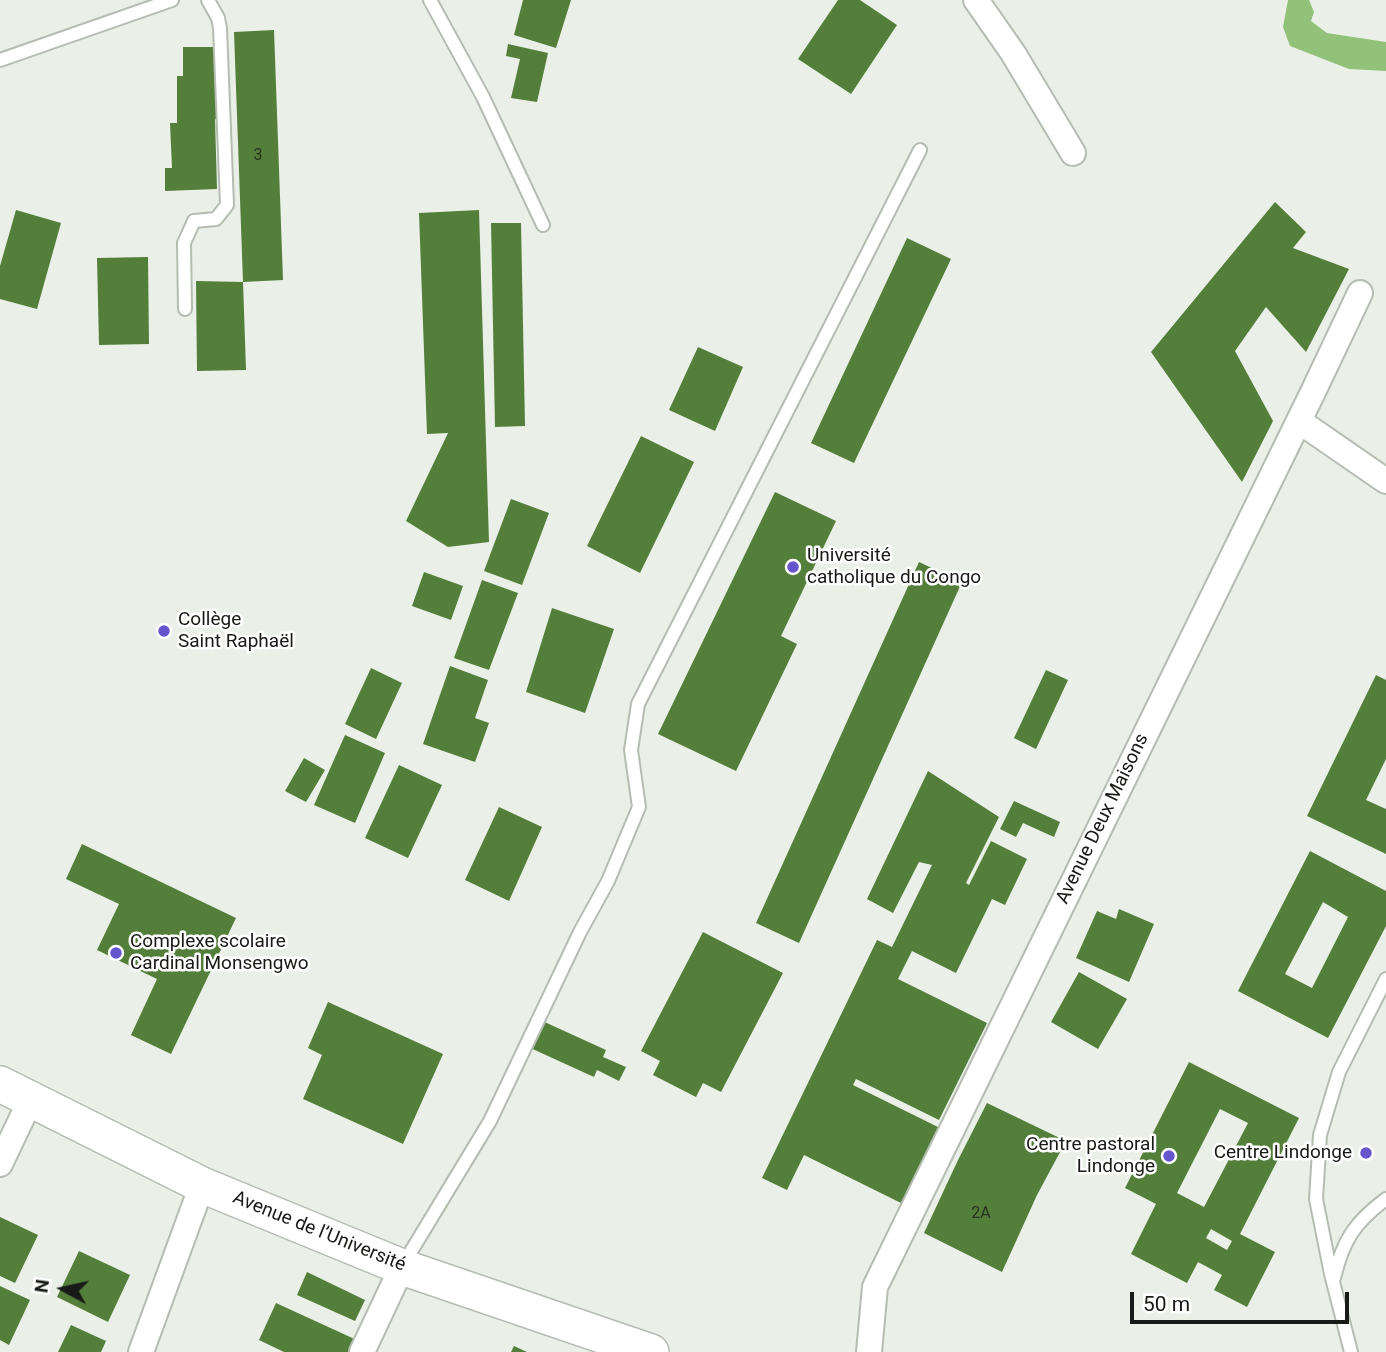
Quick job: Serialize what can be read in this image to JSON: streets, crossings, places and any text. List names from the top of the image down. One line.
{"streets":{"main road":["Avenue de l’Université"],"street":["Avenue Deux Maisons"]},"places":["Université catholique du Congo","Collège Saint Raphaël","Complexe scolaire Cardinal Monsengwo","Centre Lindonge","Centre pastoral Lindonge"],"house_numbers":["3","2A"],"scale_bar":"50 m","north":"left"}
